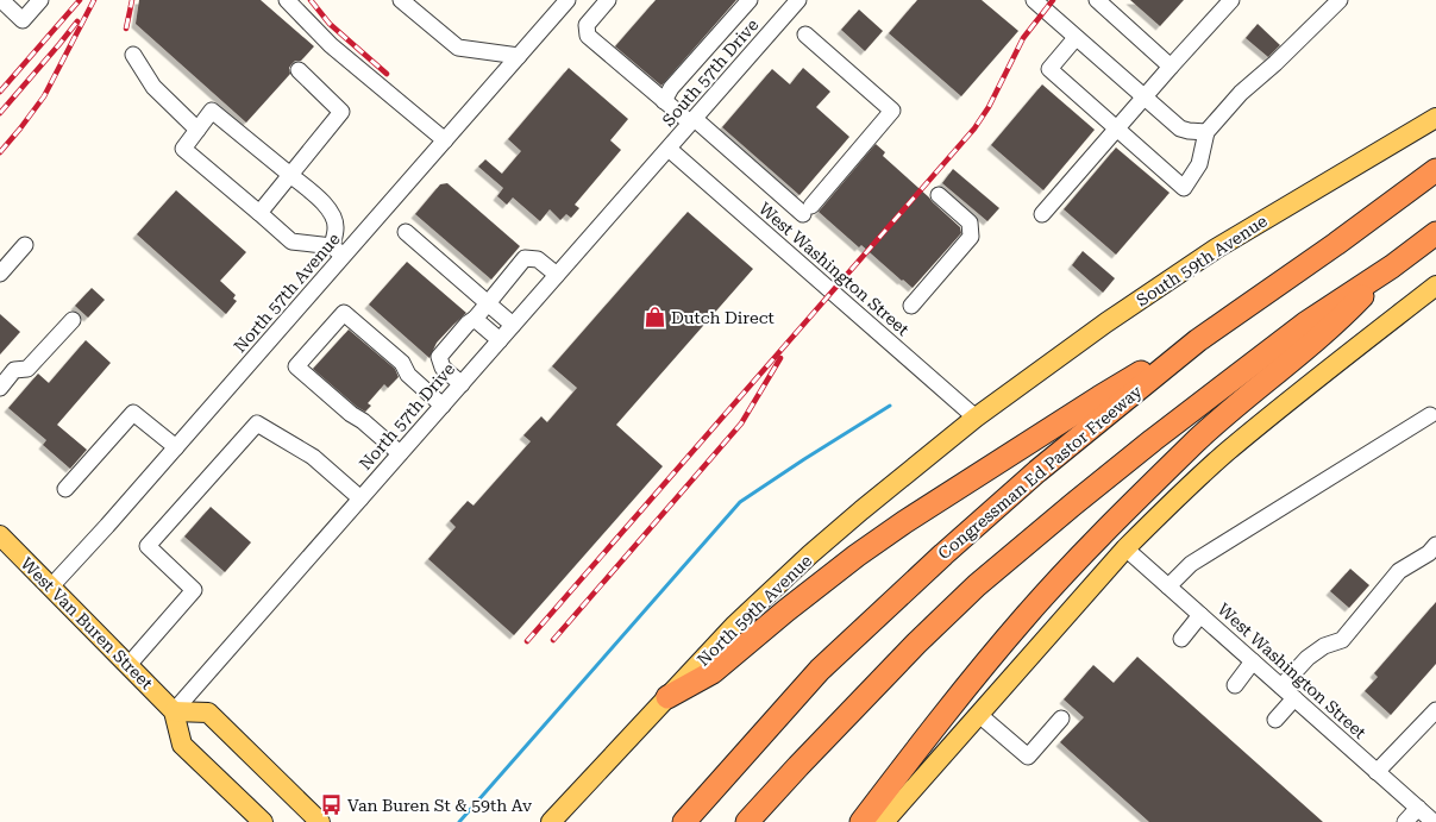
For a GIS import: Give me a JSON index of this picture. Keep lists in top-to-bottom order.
{
  "streets": {
    "highway": ["Congressman Ed Pastor Freeway"],
    "main road": ["South 59th Avenue", "North 59th Avenue", "West Van Buren Street"],
    "street": [
      "South 57th Drive",
      "West Washington Street",
      "North 57th Avenue",
      "North 57th Drive"
    ]
  },
  "crossings": [
    ["South 57th Drive", "West Washington Street"],
    ["South 57th Drive", "North 57th Drive"],
    ["South 59th Avenue", "West Washington Street"],
    ["South 59th Avenue", "North 59th Avenue"],
    ["West Washington Street", "North 57th Drive"],
    ["West Washington Street", "North 59th Avenue"],
    ["North 57th Avenue", "West Van Buren Street"],
    ["North 57th Drive", "West Van Buren Street"]
  ],
  "places": {
    "shop": ["Dutch Direct"],
    "bus stop": ["Van Buren St & 59th Av"]
  }
}
